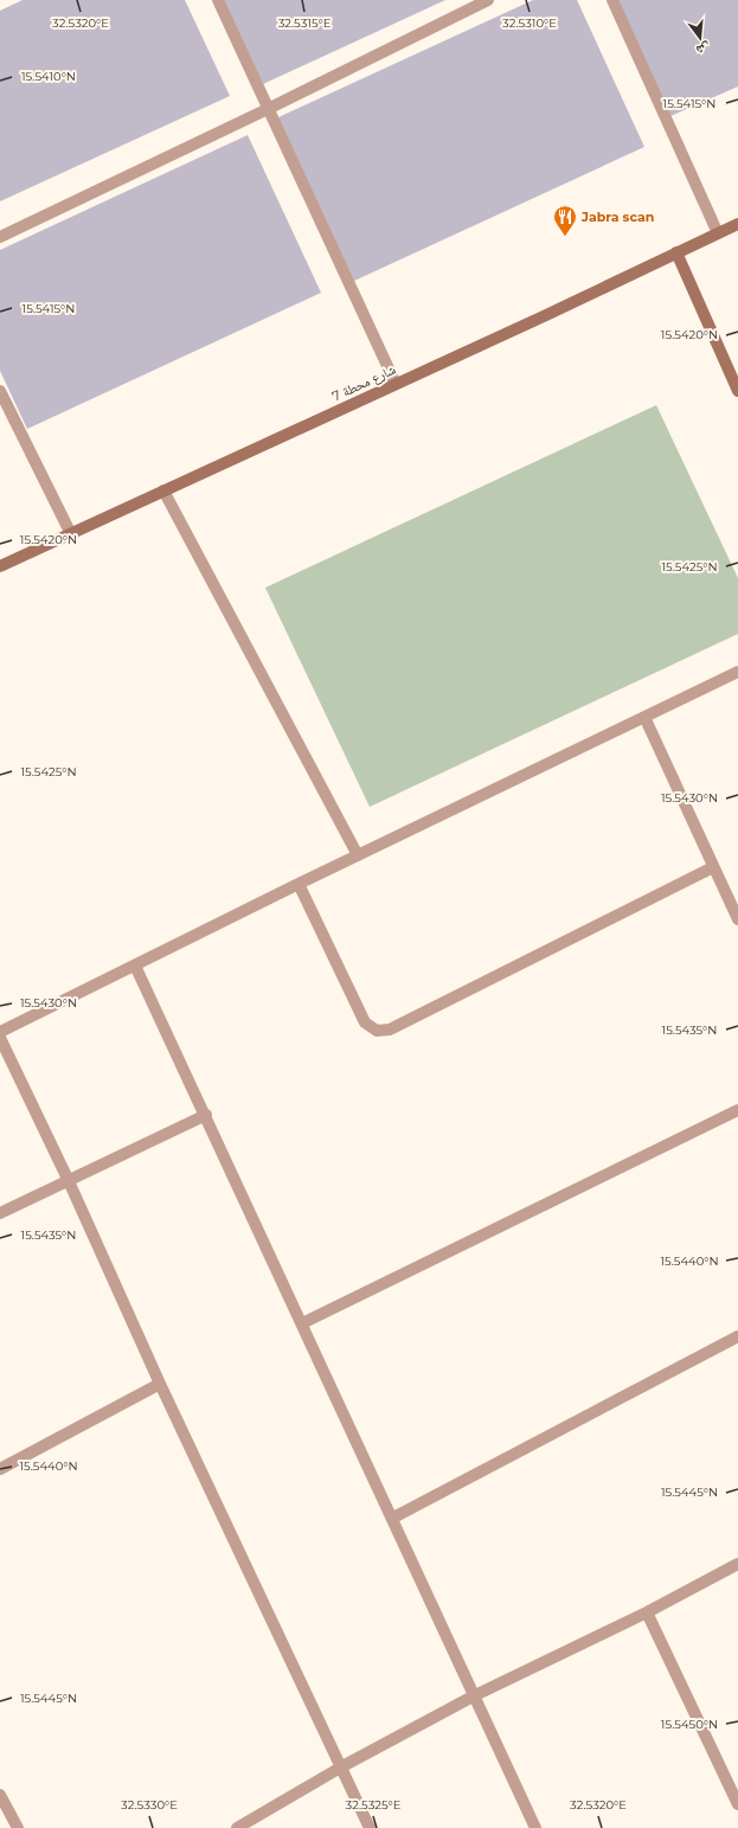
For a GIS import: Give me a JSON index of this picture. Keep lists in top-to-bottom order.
{
  "streets": {
    "street": ["شارع محطة 7"]
  },
  "places": {
    "restaurant": ["Jabra scan"]
  },
  "north": "bottom",
  "coordinates": [
    "32.5320°E",
    "32.5315°E",
    "32.5310°E",
    "15.5410°N",
    "15.5415°N",
    "15.5420°N",
    "15.5425°N",
    "15.5430°N",
    "15.5435°N",
    "15.5440°N",
    "15.5445°N",
    "15.5450°N",
    "32.5330°E",
    "32.5325°E"
  ]
}
